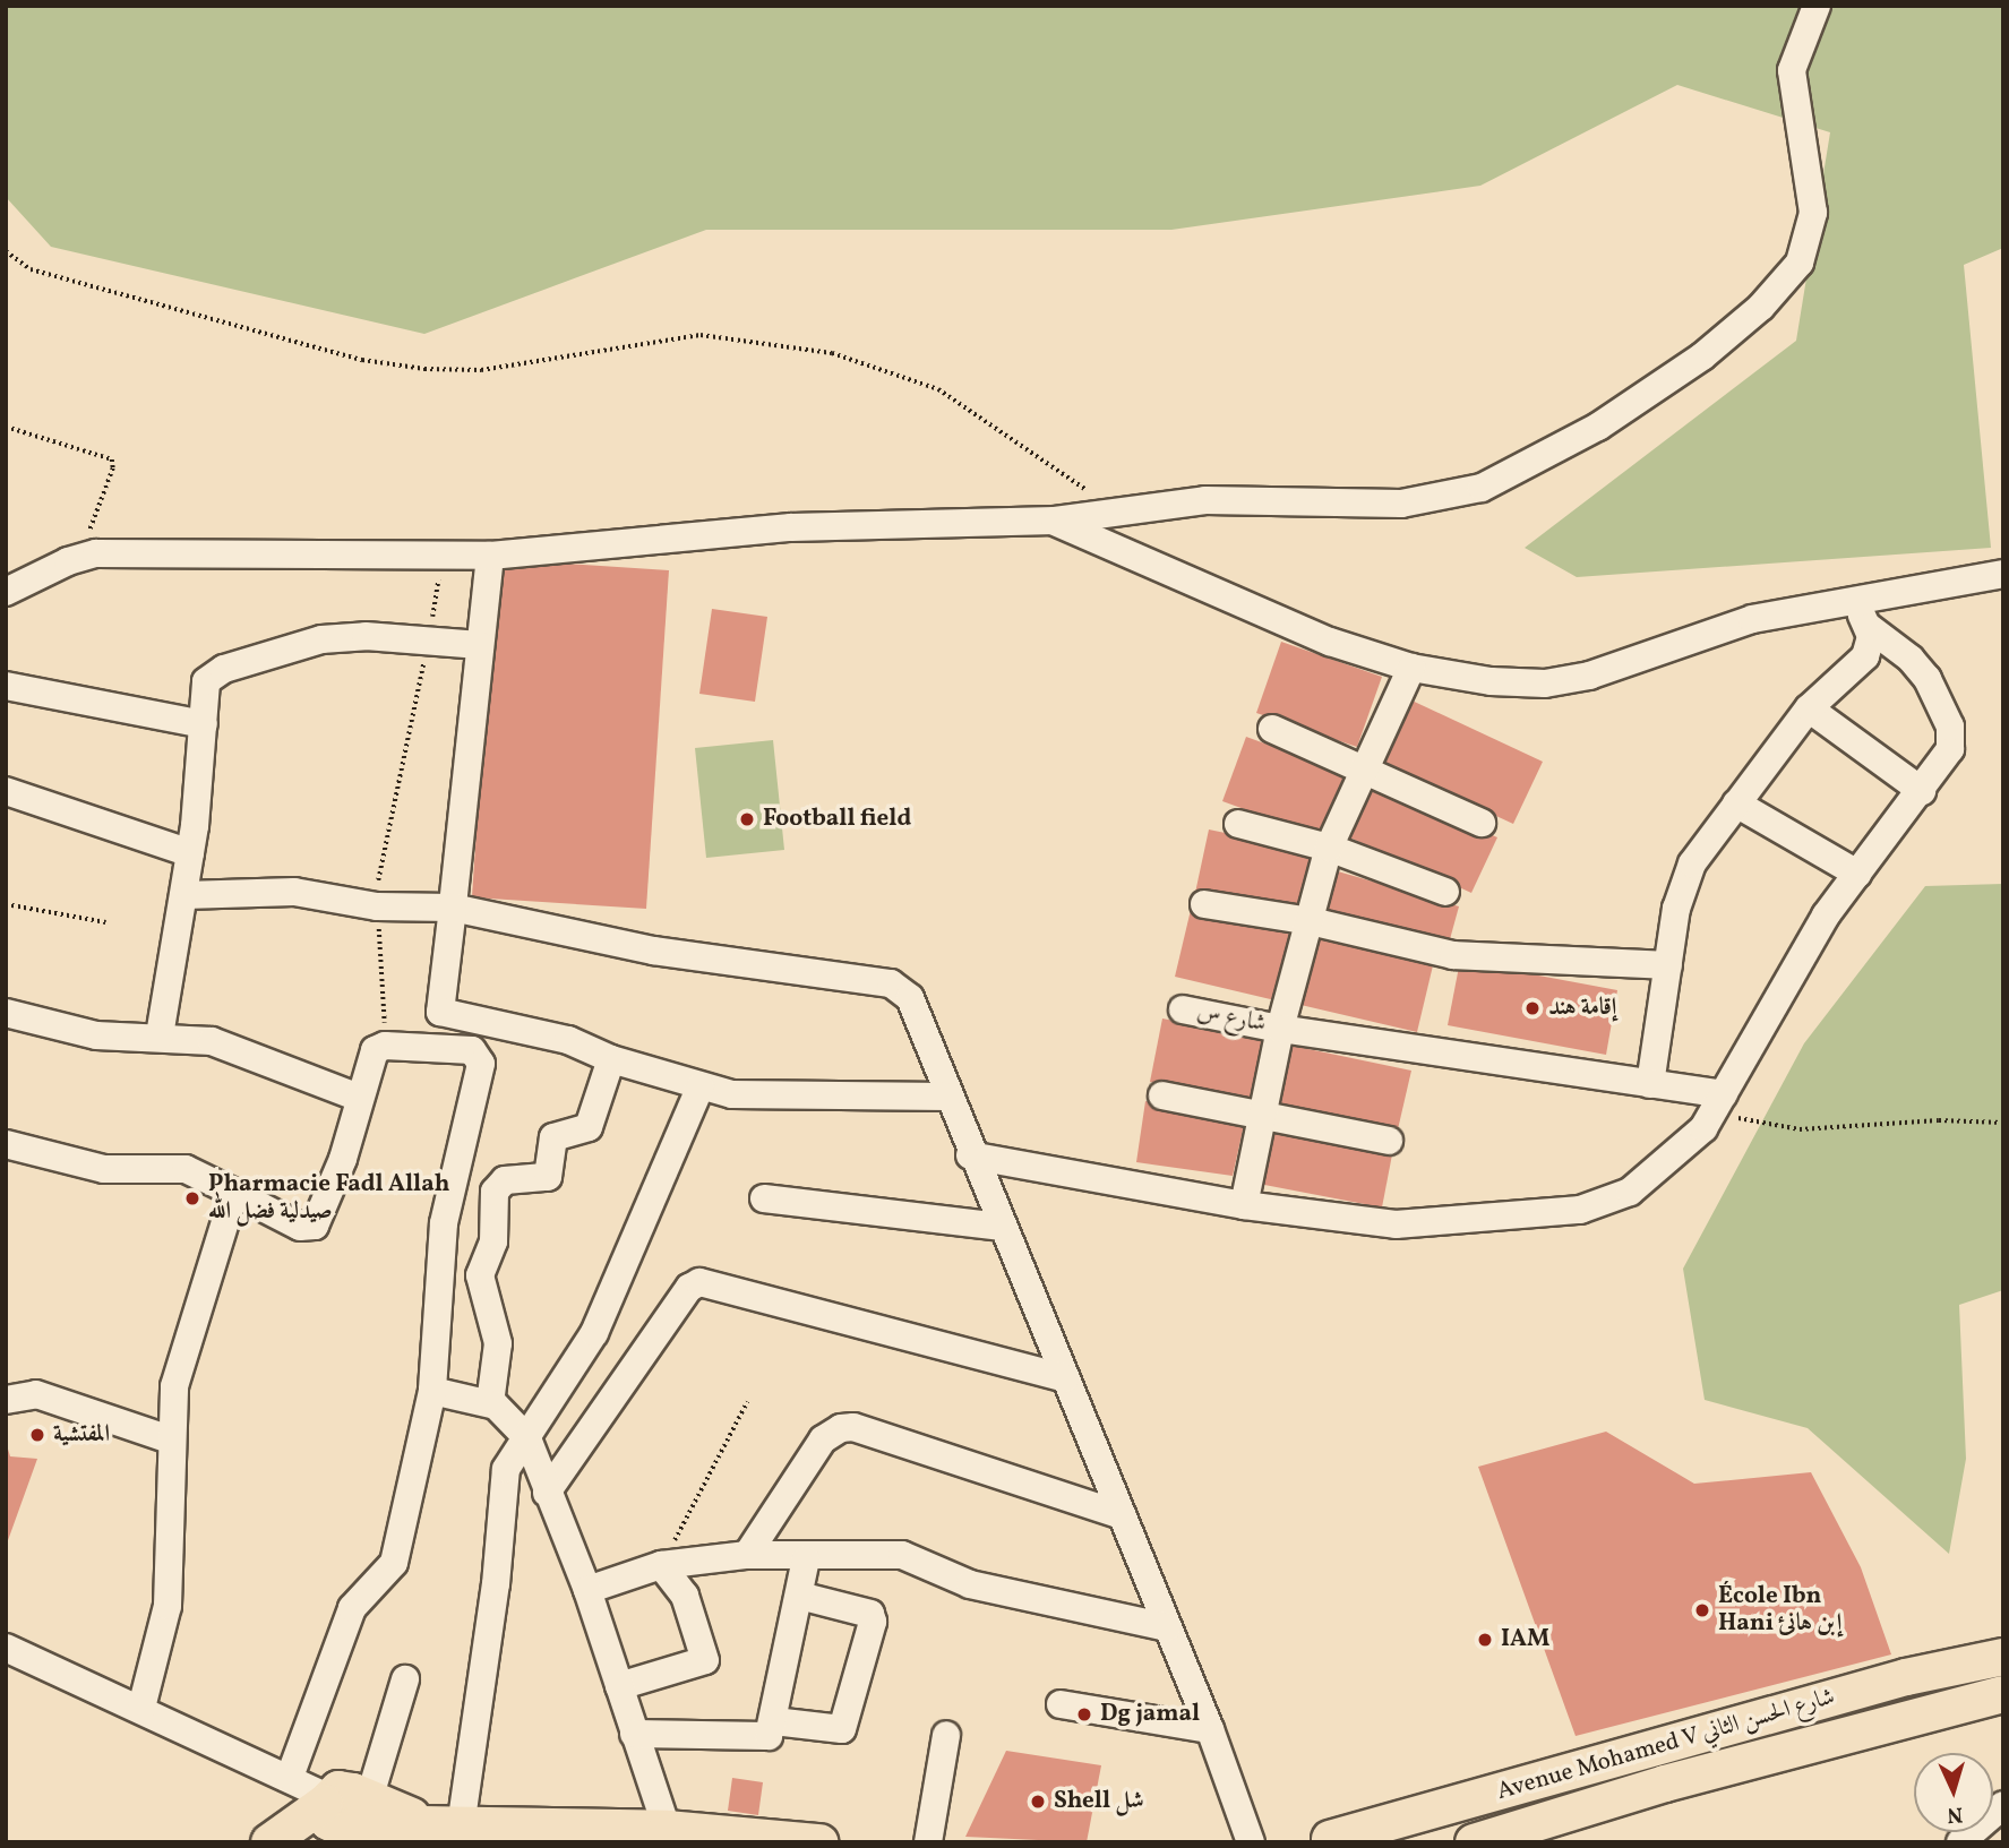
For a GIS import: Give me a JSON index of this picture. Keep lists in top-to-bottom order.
{
  "streets": {
    "main road": ["Avenue Mohamed V شارع الحسن الثاني"],
    "street": ["شارع س"]
  },
  "places": [
    "Football field",
    "إقامة هند",
    "Pharmacie Fadl Allah صيدلية فضل الله",
    "المفتشية",
    "École Ibn Hani إبن هانئ",
    "IAM",
    "Dg jamal",
    "Shell شل"
  ],
  "north": "bottom"
}
